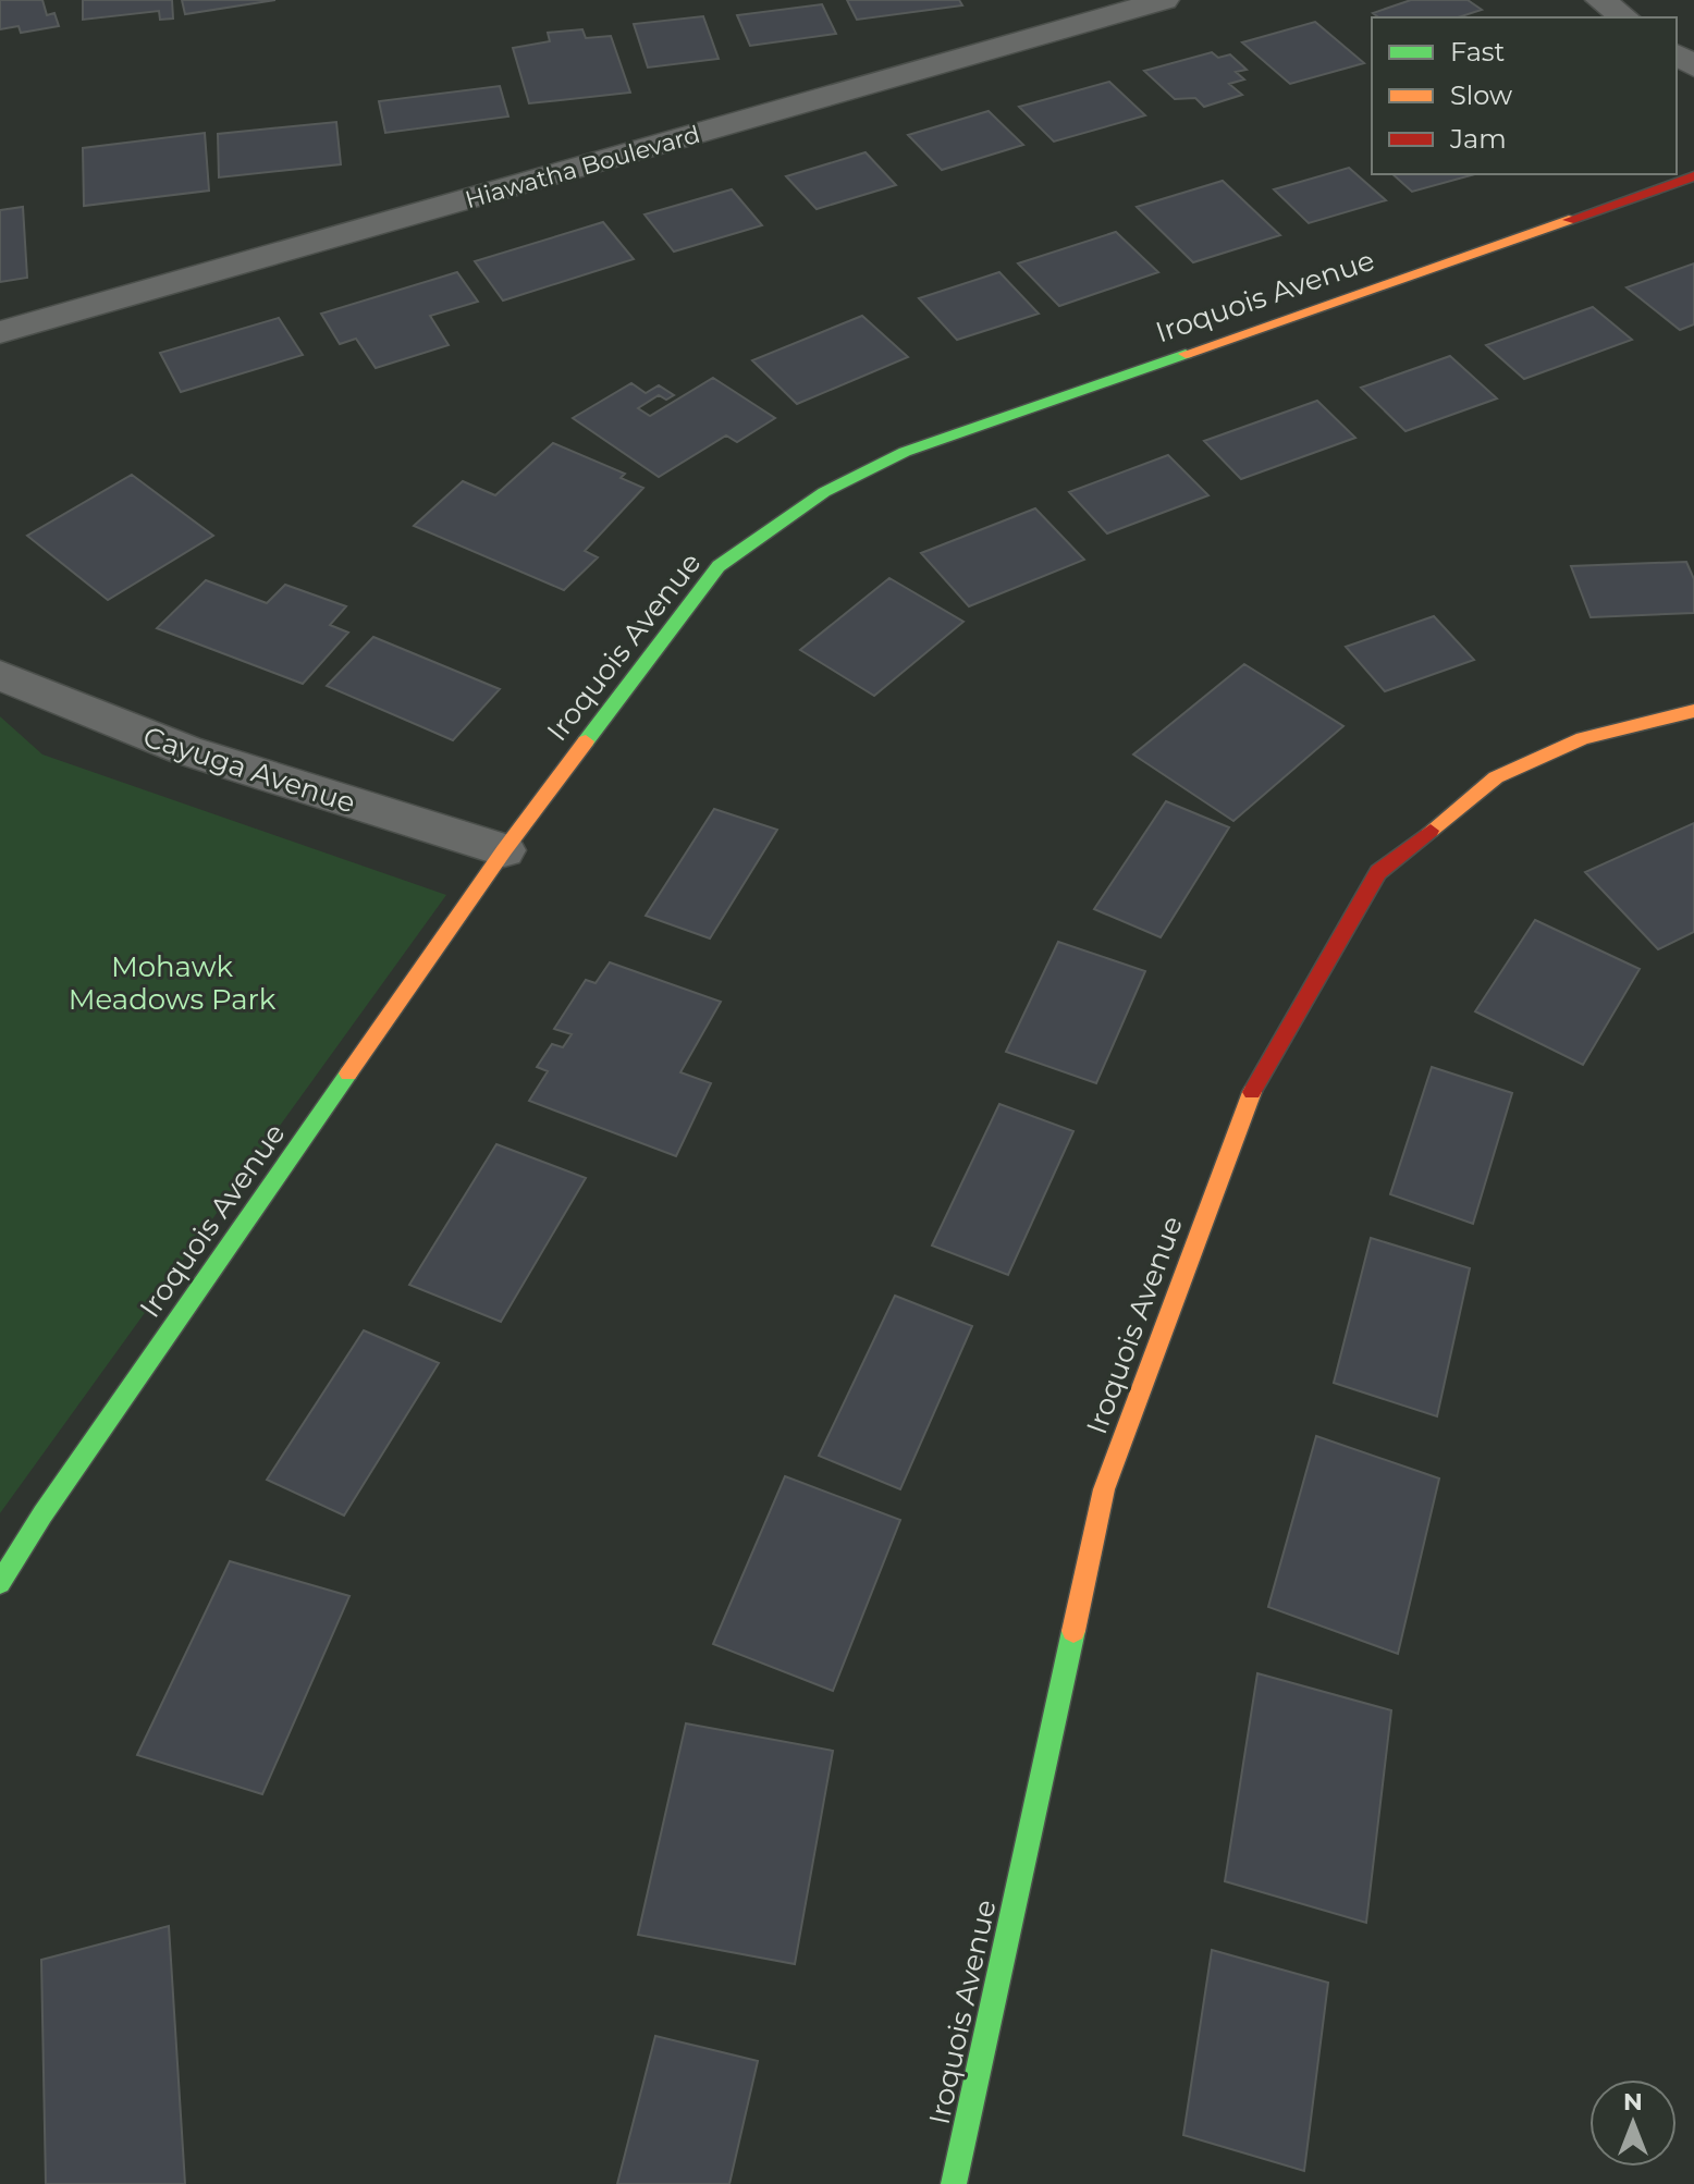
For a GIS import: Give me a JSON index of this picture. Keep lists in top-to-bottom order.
{
  "streets": {
    "street": ["Hiawatha Boulevard", "Iroquois Avenue", "Cayuga Avenue"]
  },
  "crossings": [
    ["Iroquois Avenue", "Cayuga Avenue"]
  ],
  "parks": ["Mohawk Meadows Park"],
  "legend": ["Fast", "Slow", "Jam"],
  "north": "top"
}
